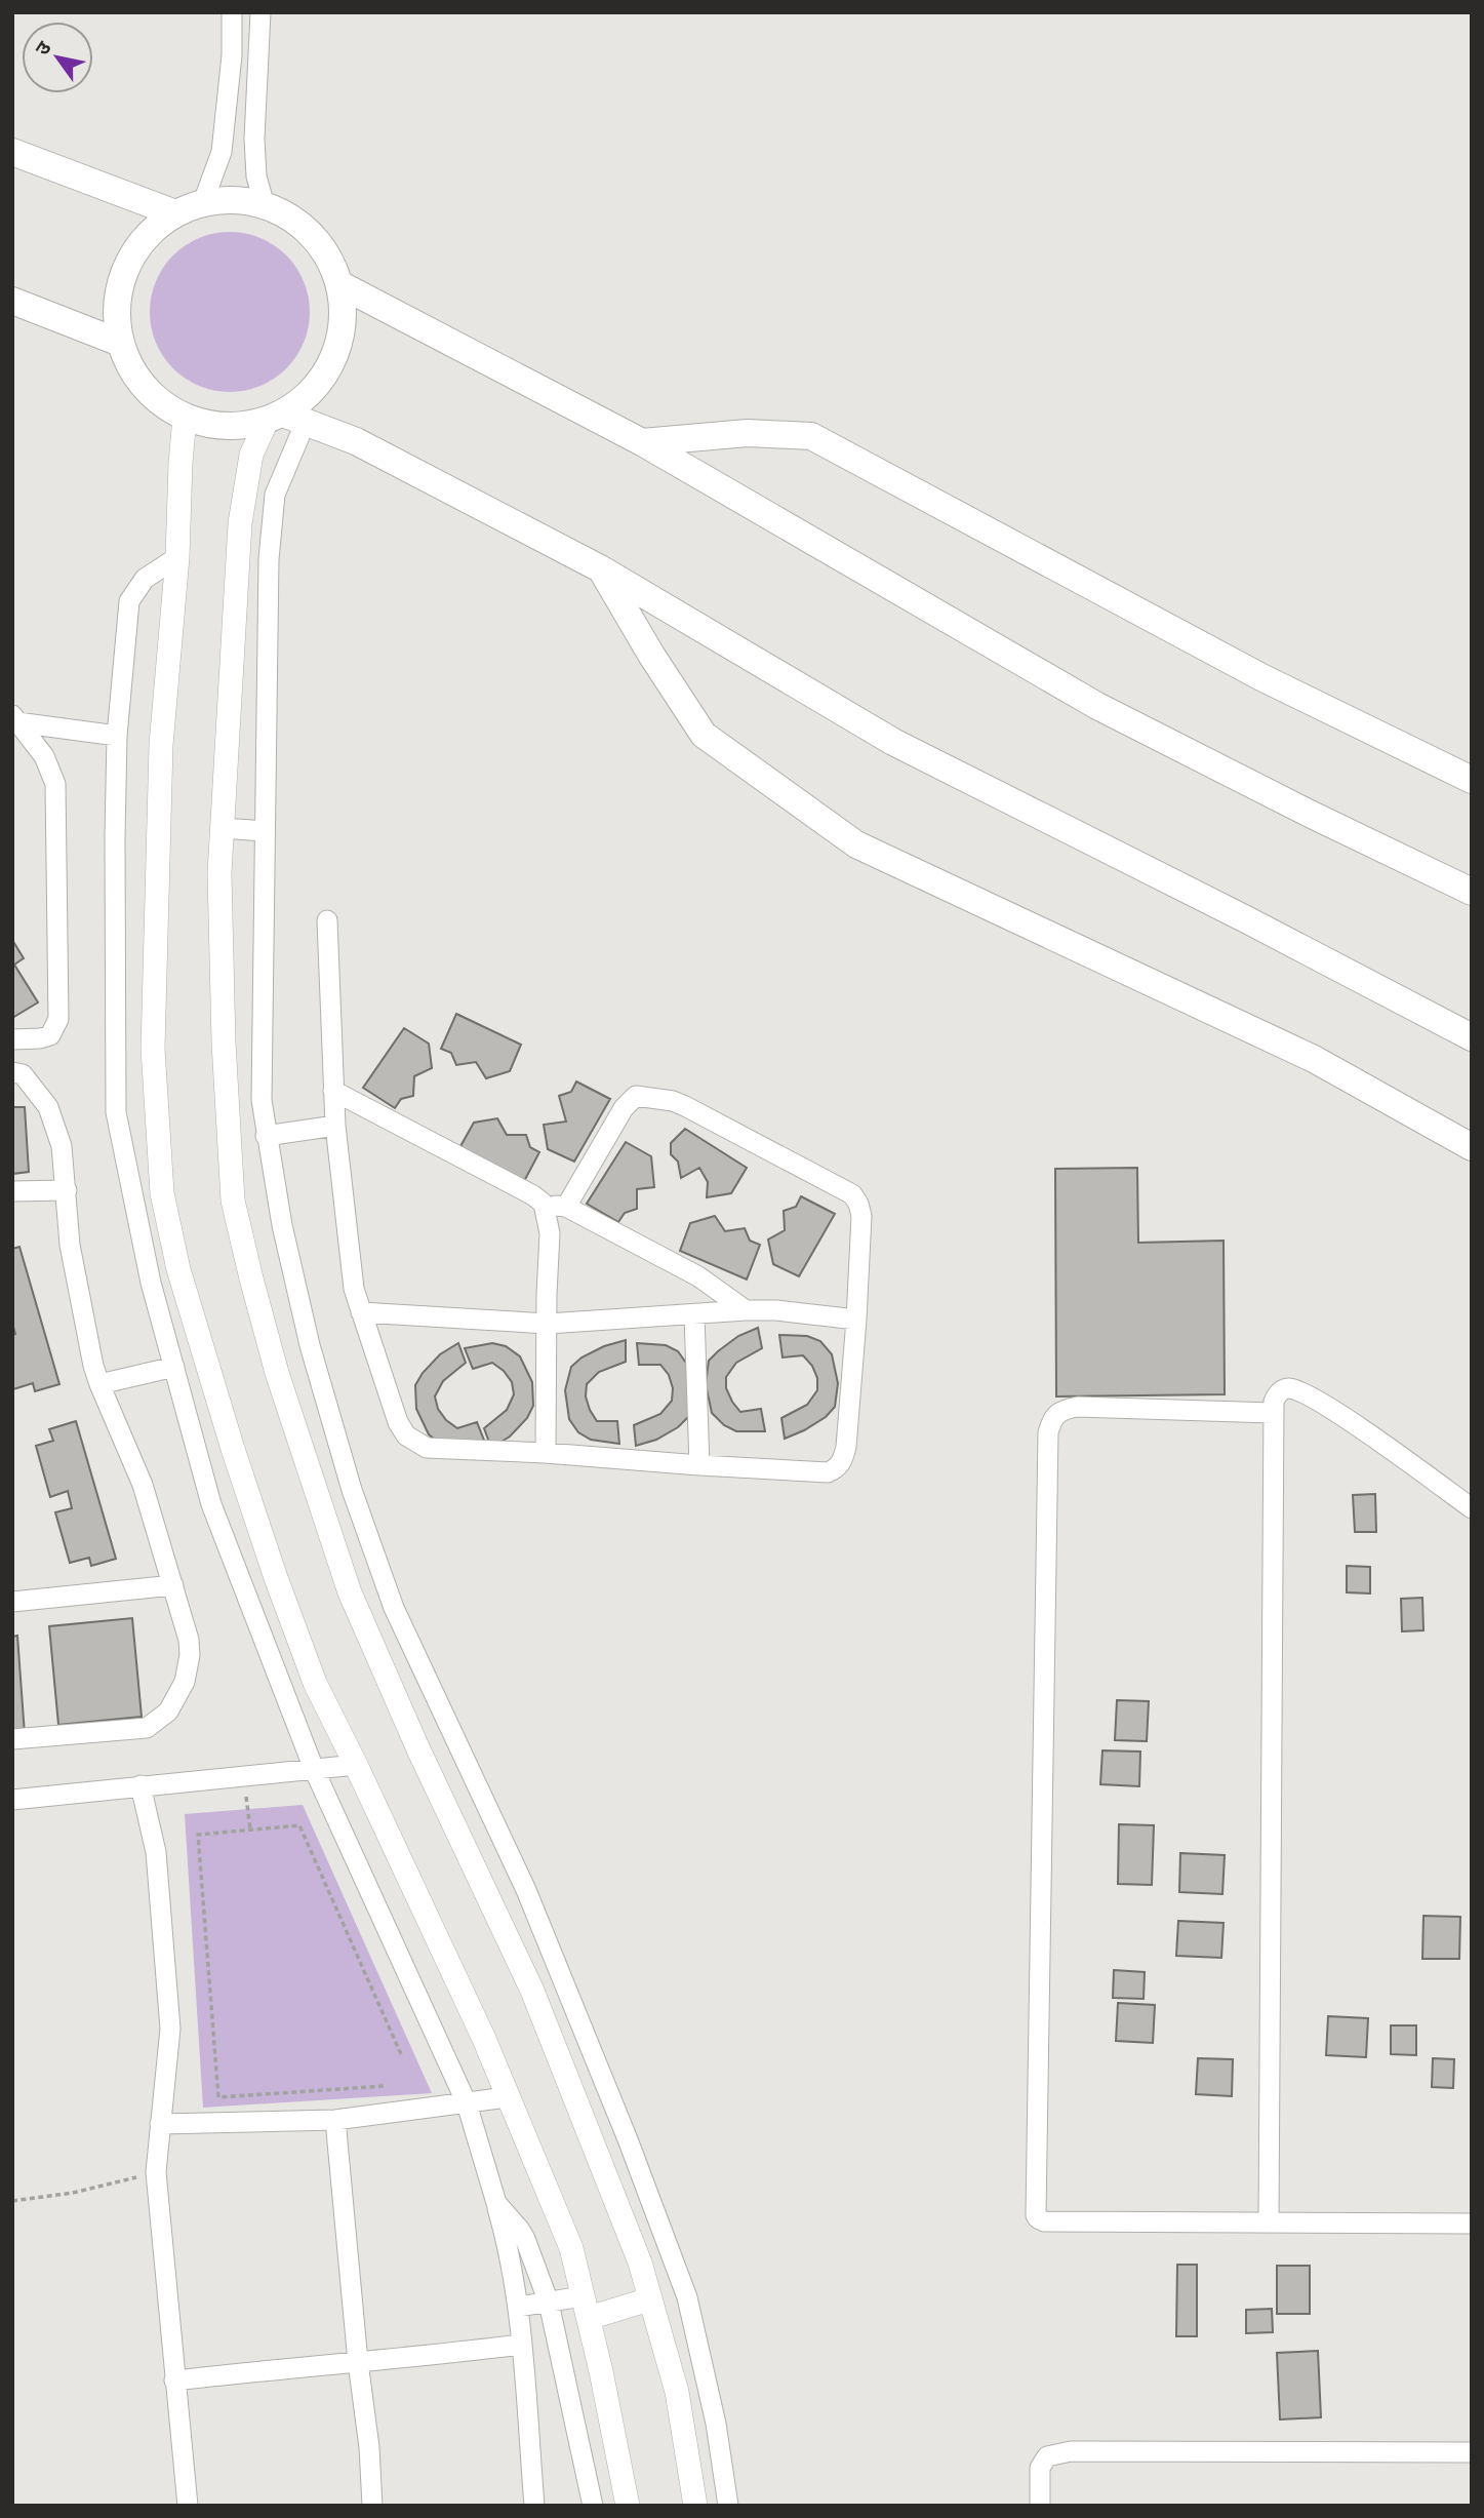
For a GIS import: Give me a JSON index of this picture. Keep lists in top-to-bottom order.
{
  "north": "top left"
}
